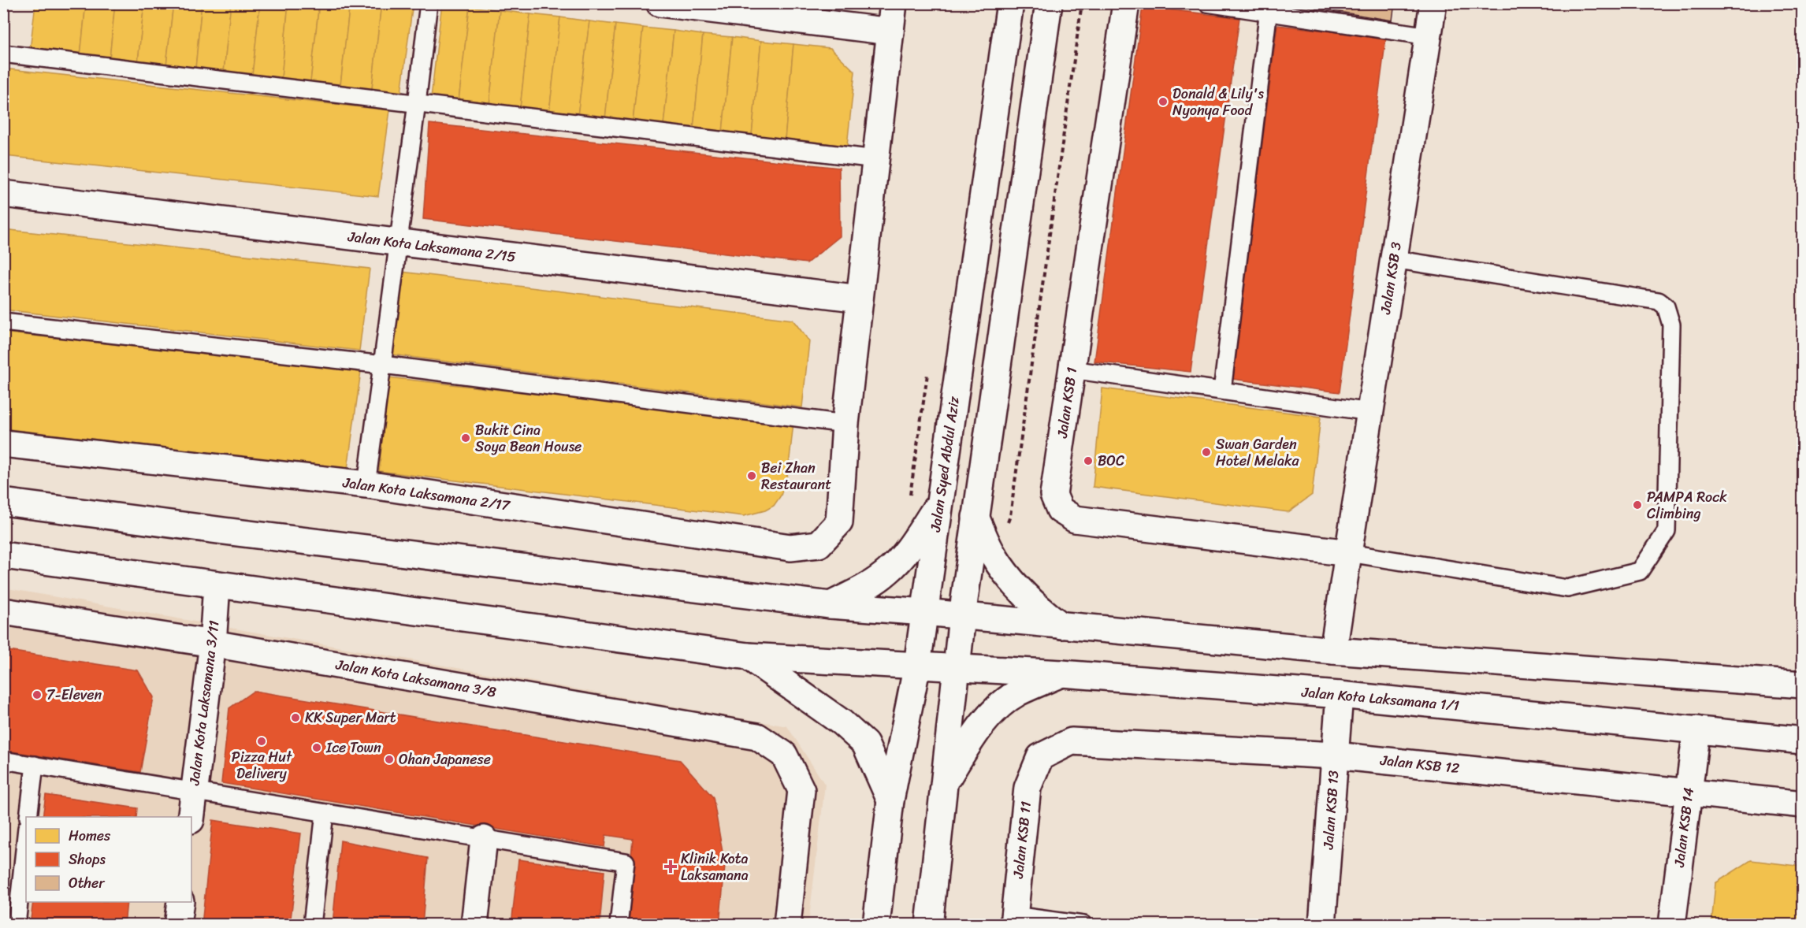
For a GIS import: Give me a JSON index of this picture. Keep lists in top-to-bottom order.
{
  "streets": {
    "street": [
      "Jalan Kota Laksamana 2/15",
      "Jalan KSB 3",
      "Jalan KSB 1",
      "Jalan Syed Abdul Aziz",
      "Jalan Kota Laksamana 2/17",
      "Jalan Kota Laksamana 3/8",
      "Jalan Kota Laksamana 1/1",
      "Jalan Kota Laksamana 3/11",
      "Jalan KSB 12",
      "Jalan KSB 13",
      "Jalan KSB 14",
      "Jalan KSB 11"
    ]
  },
  "crossings": [
    ["Jalan KSB 3", "Jalan KSB 1"],
    ["Jalan Syed Abdul Aziz", "Jalan Kota Laksamana 1/1"],
    ["Jalan Kota Laksamana 3/8", "Jalan Kota Laksamana 3/11"],
    ["Jalan Kota Laksamana 1/1", "Jalan Kota Laksamana 3/11"],
    ["Jalan Kota Laksamana 1/1", "Jalan KSB 13"],
    ["Jalan Kota Laksamana 1/1", "Jalan KSB 14"],
    ["Jalan KSB 12", "Jalan KSB 13"],
    ["Jalan KSB 12", "Jalan KSB 14"],
    ["Jalan KSB 12", "Jalan KSB 11"]
  ],
  "places": {
    "other": [
      "Donald & Lily's Nyonya Food",
      "Bukit Cina Soya Bean House",
      "Swan Garden Hotel Melaka",
      "BOC",
      "Bei Zhan Restaurant",
      "PAMPA Rock Climbing",
      "7-Eleven",
      "KK Super Mart",
      "Pizza Hut Delivery",
      "Ice Town",
      "Ohan Japanese"
    ],
    "health": ["Klinik Kota Laksamana"]
  },
  "legend": ["Homes", "Shops", "Other"]
}
